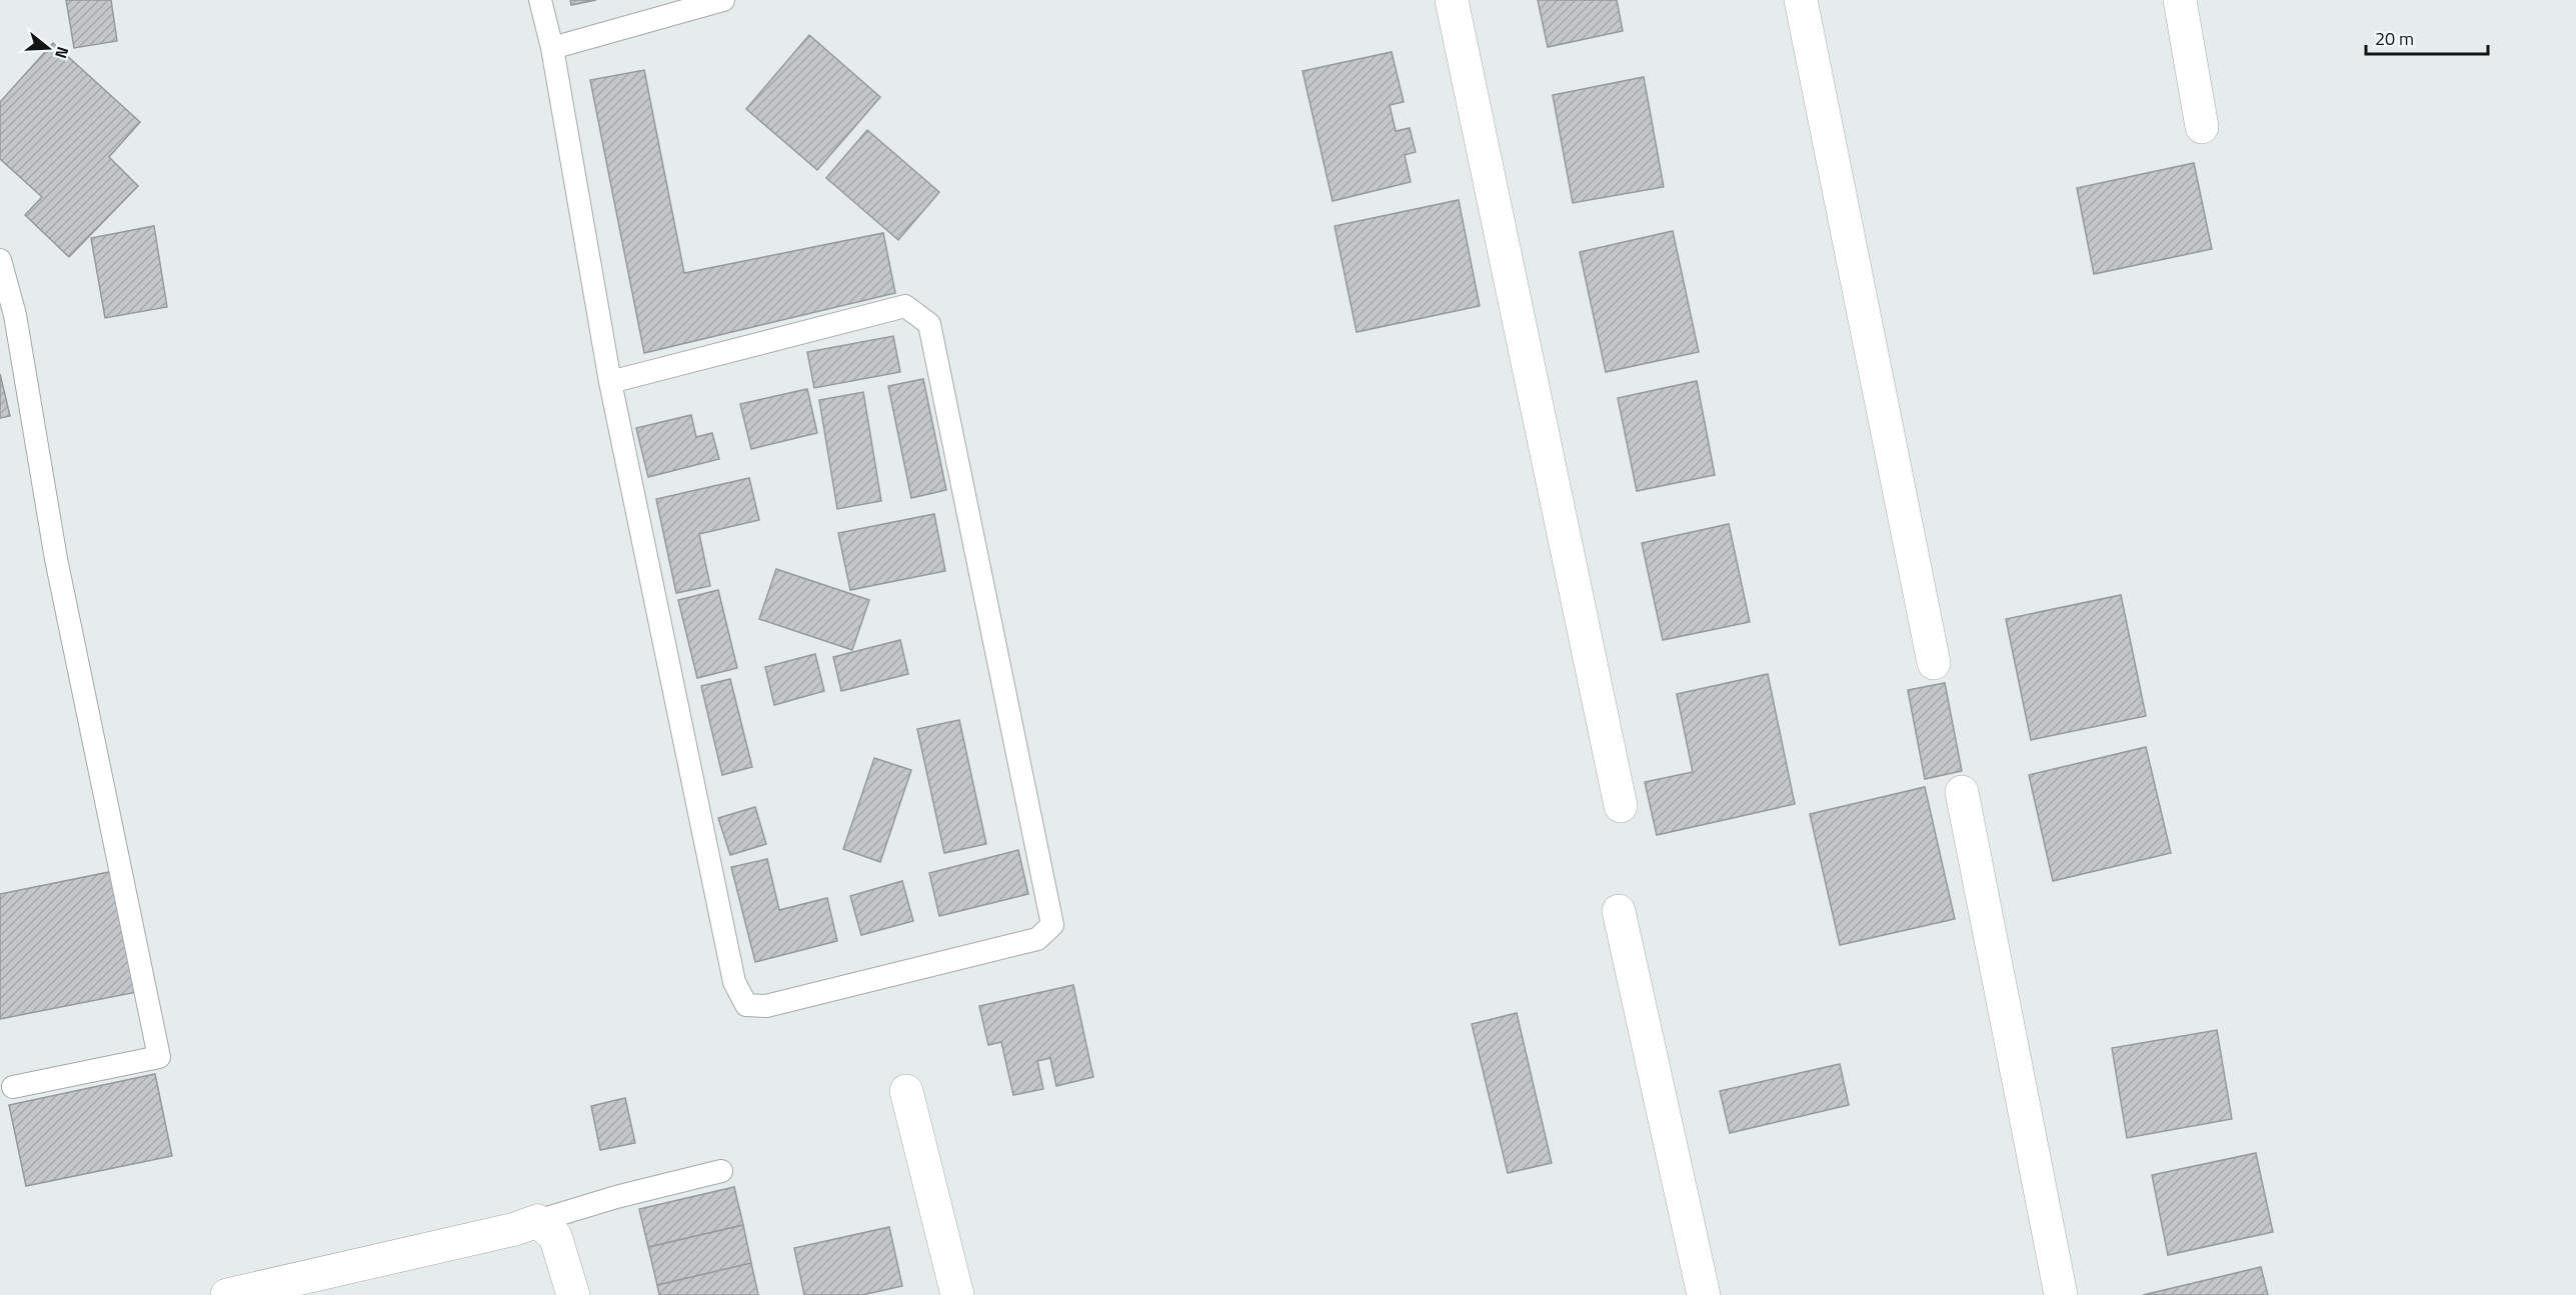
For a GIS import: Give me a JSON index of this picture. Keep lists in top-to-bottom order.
{
  "scale_bar": "20 m",
  "north": "right"
}
